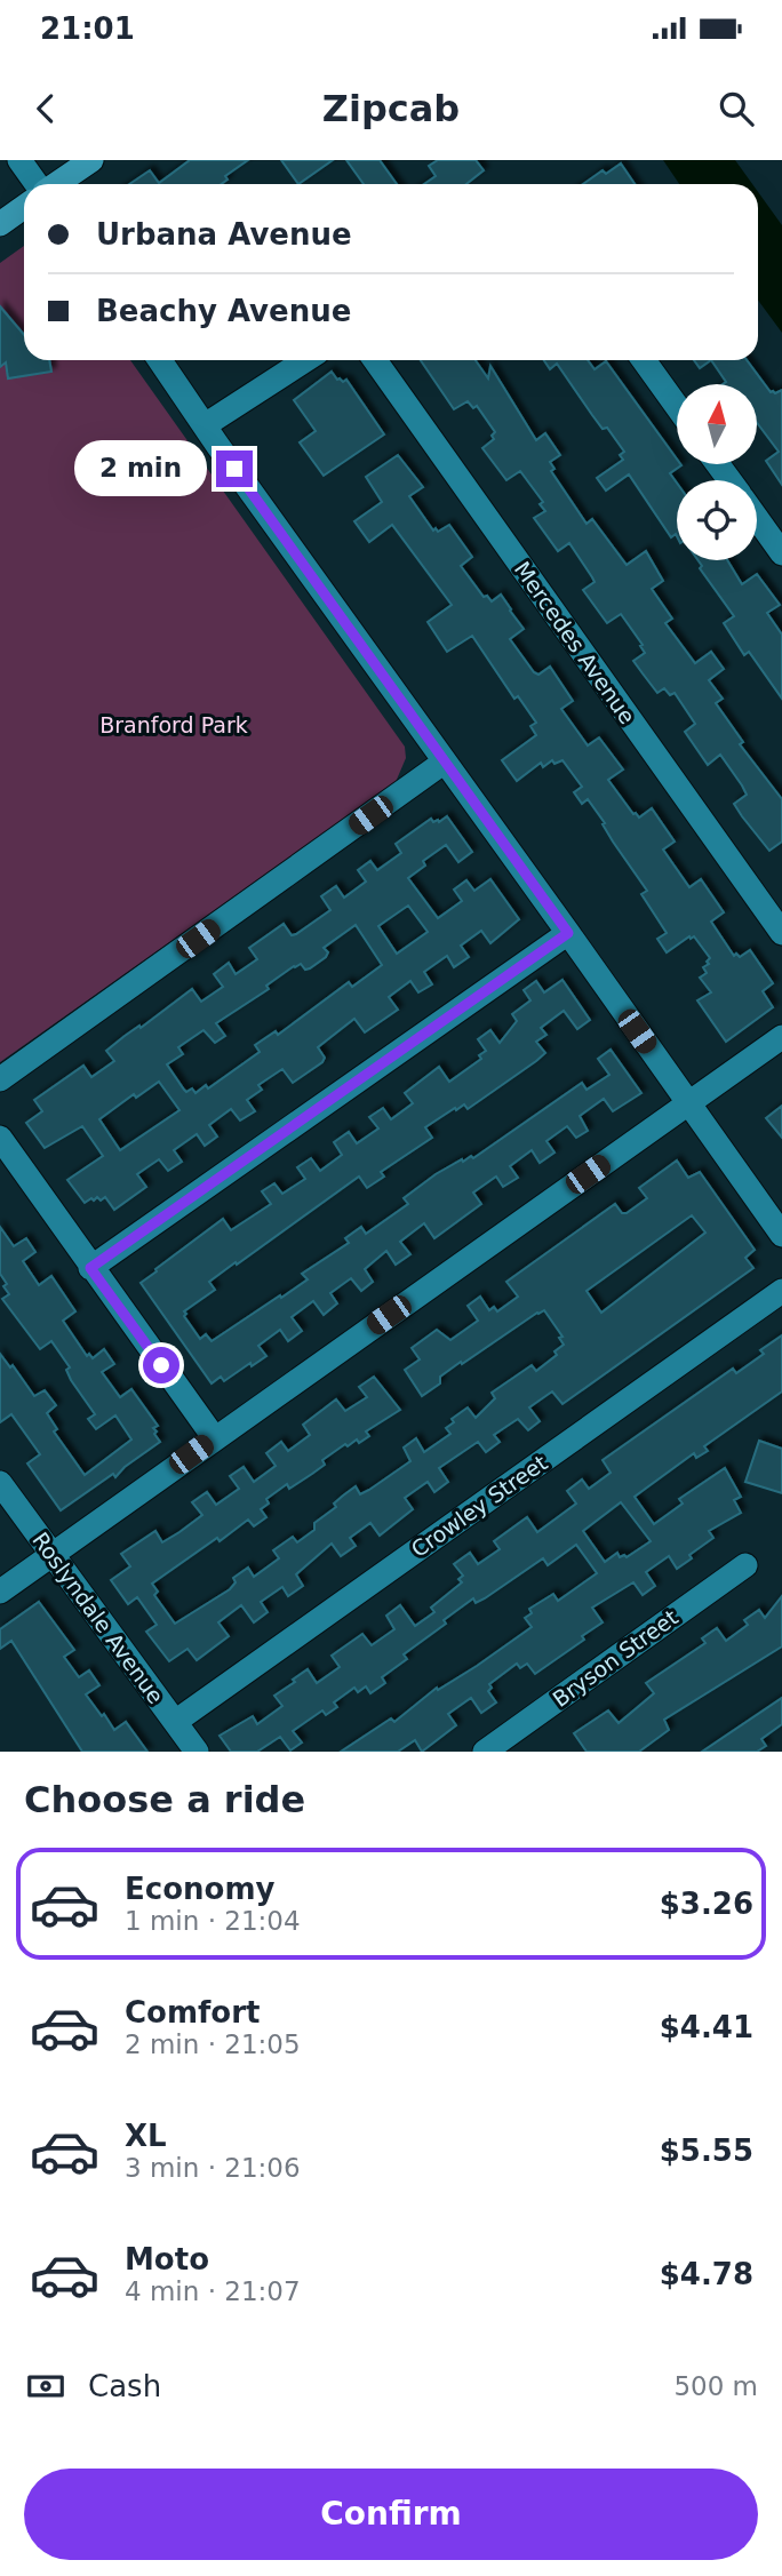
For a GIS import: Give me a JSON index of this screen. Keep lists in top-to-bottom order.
{
  "streets": {
    "street": [
      "Mercedes Avenue",
      "Crowley Street",
      "Roslyndale Avenue",
      "Bryson Street"
    ]
  },
  "crossings": [
    ["Crowley Street", "Roslyndale Avenue"]
  ],
  "parks": ["Branford Park"],
  "north": "top",
  "page": {
    "status": "21:01",
    "header": "Zipcab",
    "banner": ["Urbana Avenue", "Beachy Avenue"],
    "bubble": "2 min",
    "heading": "Choose a ride",
    "list": [
      {
        "name": "Economy",
        "note": "1 min · 21:04",
        "value": "$3.26"
      },
      {
        "name": "Comfort",
        "note": "2 min · 21:05",
        "value": "$4.41"
      },
      {
        "name": "XL",
        "note": "3 min · 21:06",
        "value": "$5.55"
      },
      {
        "name": "Moto",
        "note": "4 min · 21:07",
        "value": "$4.78"
      }
    ],
    "pay": ["Cash", "500 m"],
    "buttons": "Confirm"
  }
}
